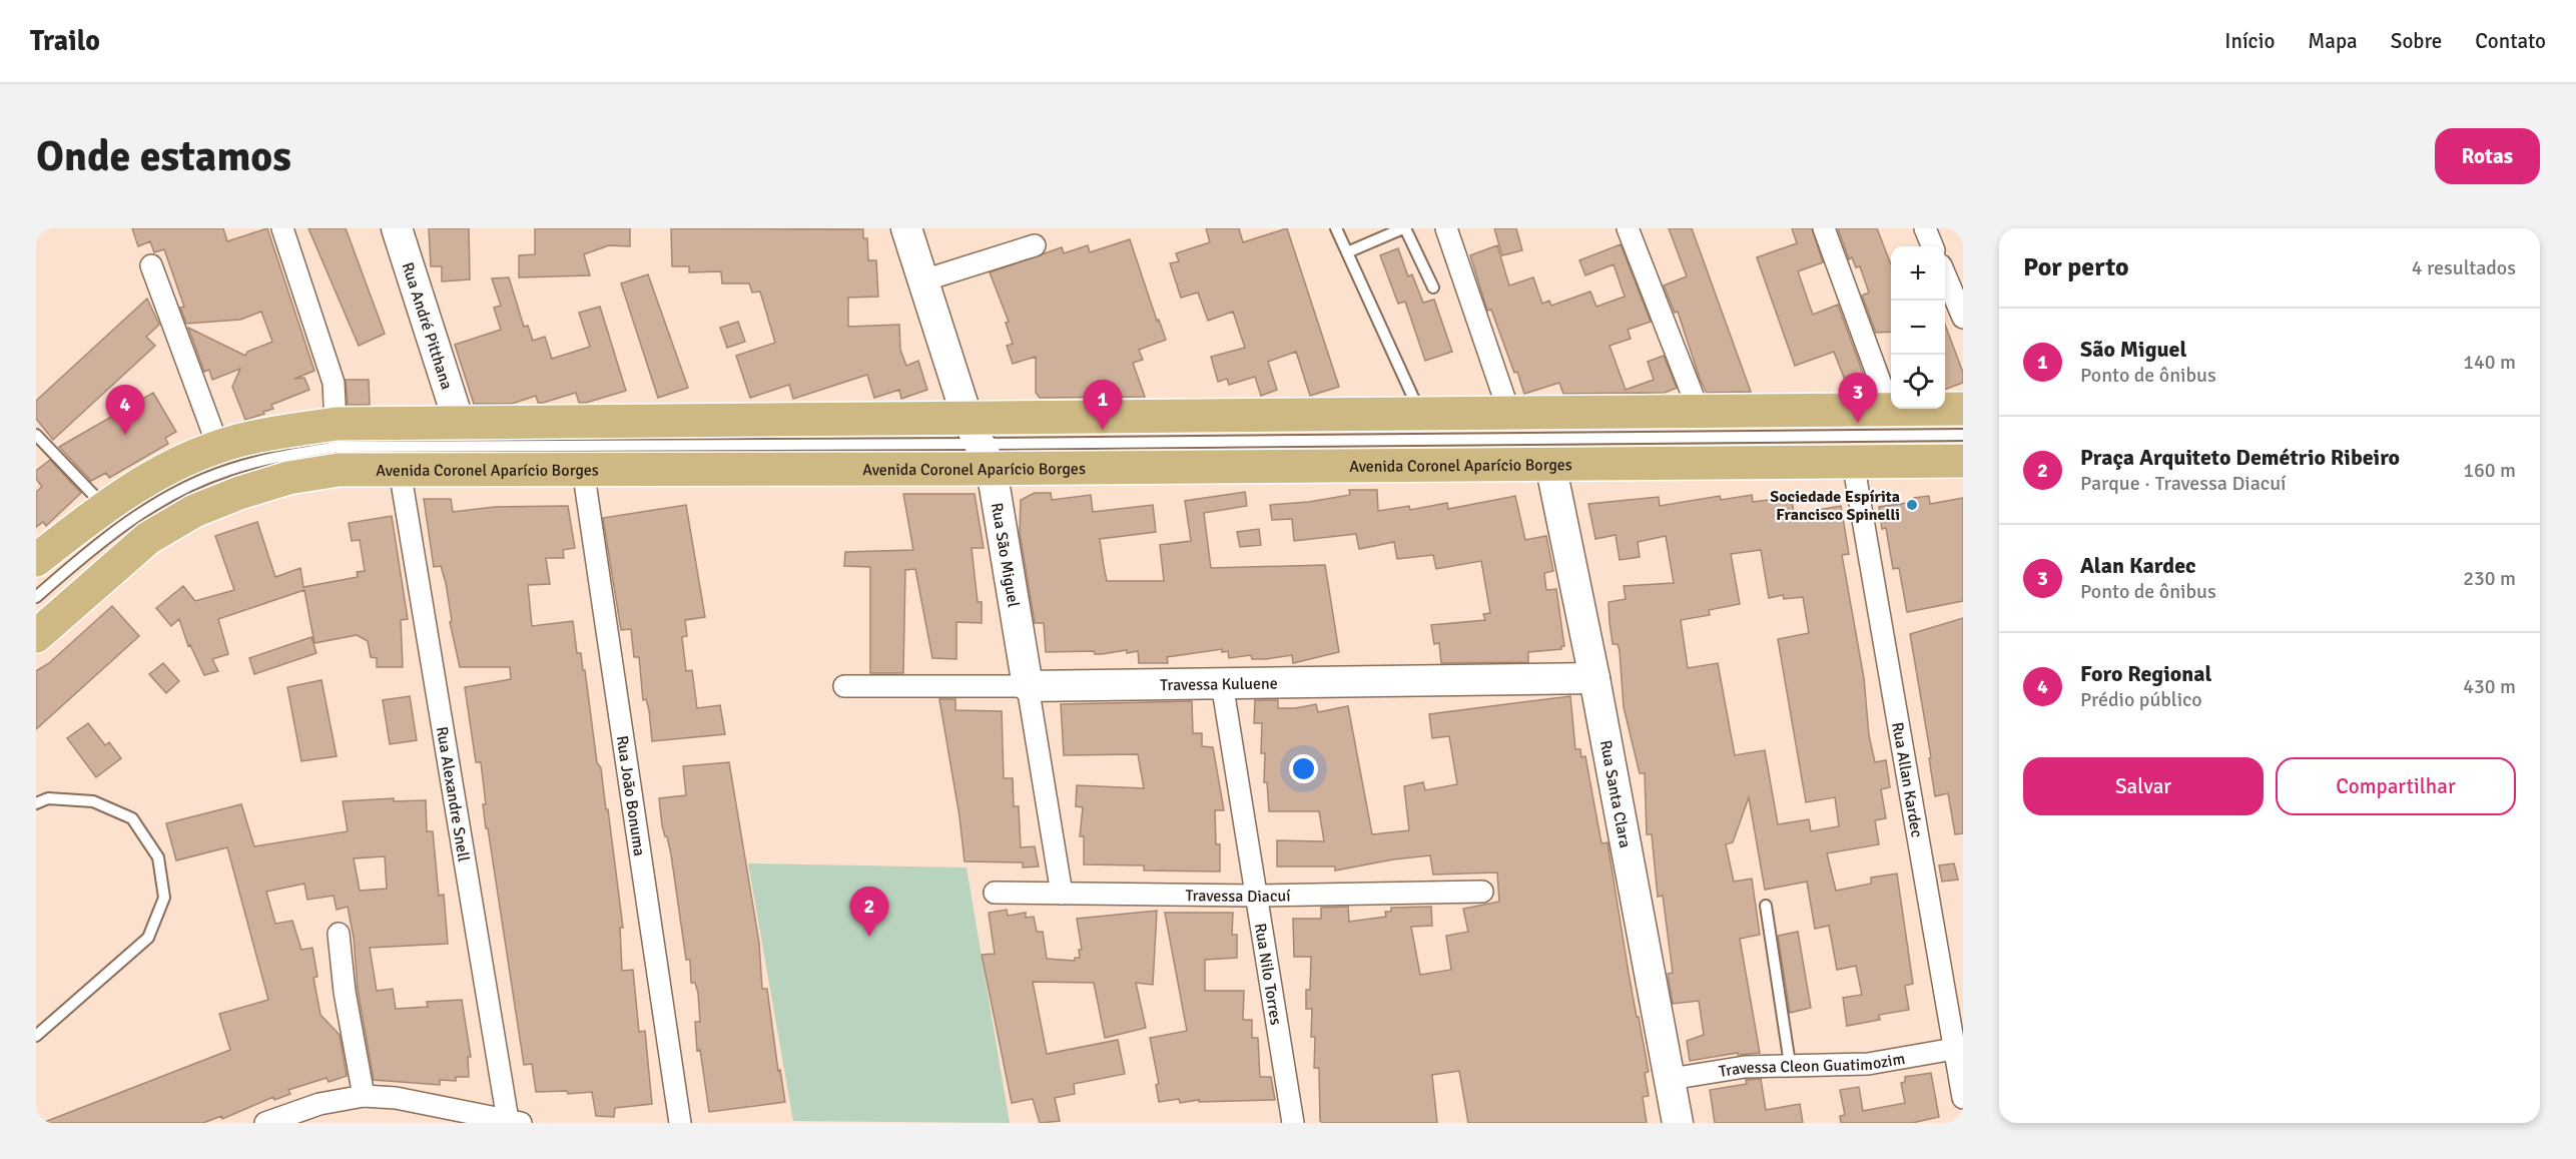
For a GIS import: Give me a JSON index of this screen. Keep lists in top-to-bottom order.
{
  "streets": {
    "main road": ["Avenida Coronel Aparício Borges"],
    "street": [
      "Rua André Pitthana",
      "Rua São Miguel",
      "Travessa Kuluene",
      "Rua Allan Kardec",
      "Rua Santa Clara",
      "Rua Alexandre Snell",
      "Rua João Bonuma",
      "Travessa Diacuí",
      "Rua Nilo Torres",
      "Travessa Cleon Guatimozim"
    ]
  },
  "crossings": [
    ["Rua André Pitthana", "Avenida Coronel Aparício Borges"],
    ["Avenida Coronel Aparício Borges", "Rua São Miguel"],
    ["Avenida Coronel Aparício Borges", "Rua Allan Kardec"],
    ["Avenida Coronel Aparício Borges", "Rua Santa Clara"],
    ["Avenida Coronel Aparício Borges", "Rua Alexandre Snell"],
    ["Avenida Coronel Aparício Borges", "Rua João Bonuma"],
    ["Rua São Miguel", "Travessa Kuluene"],
    ["Rua São Miguel", "Travessa Diacuí"],
    ["Travessa Kuluene", "Rua Santa Clara"],
    ["Travessa Kuluene", "Rua Nilo Torres"],
    ["Rua Allan Kardec", "Travessa Cleon Guatimozim"],
    ["Rua Santa Clara", "Travessa Cleon Guatimozim"],
    ["Travessa Diacuí", "Rua Nilo Torres"]
  ],
  "places": ["Sociedade Espírita Francisco Spinelli"],
  "page": {
    "header": "Trailo",
    "nav": [
      "Início",
      "Mapa",
      "Sobre",
      "Contato"
    ],
    "buttons": [
      "Rotas",
      ["Salvar", "Compartilhar"]
    ],
    "title": "Onde estamos",
    "heading": ["Por perto", "4 resultados"],
    "map_buttons": ["+", "−"],
    "list": [
      {
        "mark": "1",
        "name": "São Miguel",
        "note": "Ponto de ônibus",
        "value": "140 m"
      },
      {
        "mark": "2",
        "name": "Praça Arquiteto Demétrio Ribeiro",
        "note": "Parque · Travessa Diacuí",
        "value": "160 m"
      },
      {
        "mark": "3",
        "name": "Alan Kardec",
        "note": "Ponto de ônibus",
        "value": "230 m"
      },
      {
        "mark": "4",
        "name": "Foro Regional",
        "note": "Prédio público",
        "value": "430 m"
      }
    ],
    "pins": [
      "3",
      "1",
      "4",
      "2"
    ]
  }
}
